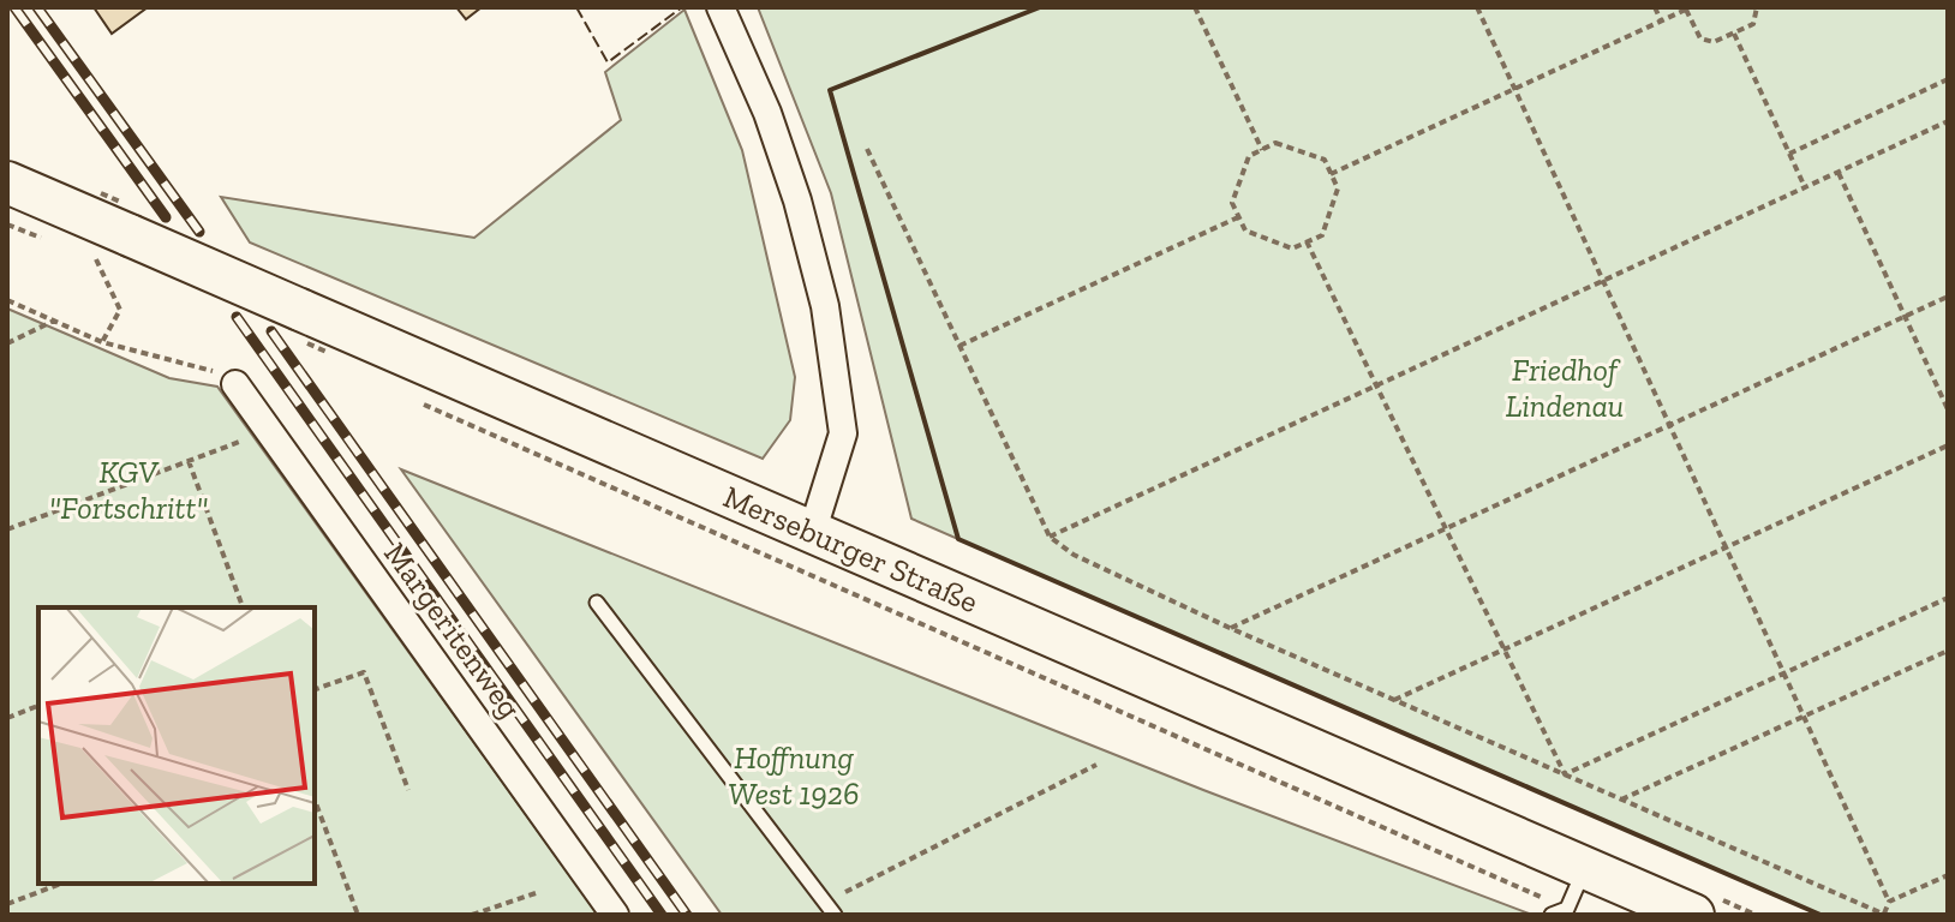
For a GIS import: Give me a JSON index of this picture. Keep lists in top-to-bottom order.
{
  "streets": {
    "main road": ["Merseburger Straße"],
    "street": ["Margeritenweg"]
  },
  "parks": ["Friedhof Lindenau", "KGV \"Fortschritt\"", "Hoffnung West 1926"]
}
